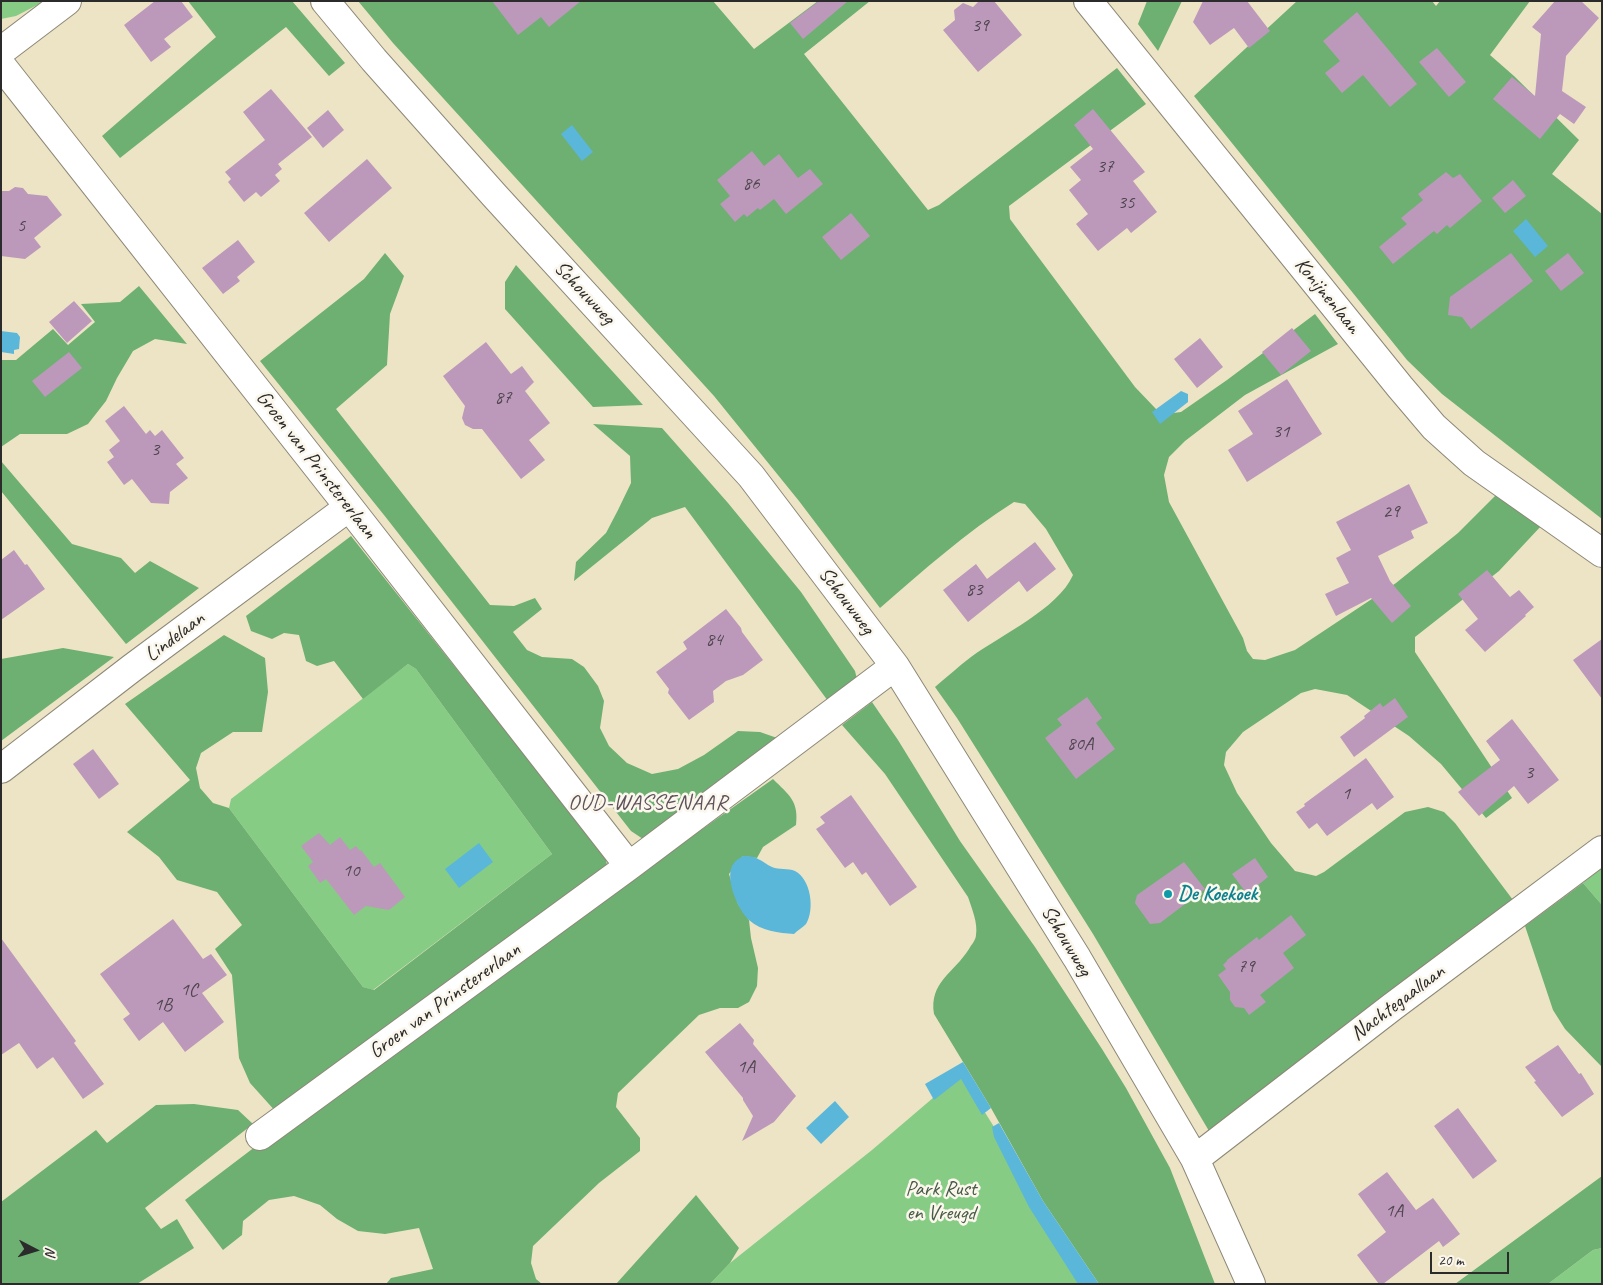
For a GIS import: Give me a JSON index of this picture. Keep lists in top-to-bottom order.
{
  "streets": {
    "street": [
      "Schouwweg",
      "Konijnenlaan",
      "Groen van Prinstererlaan",
      "Lindelaan",
      "Nachtegaallaan"
    ]
  },
  "crossings": [
    ["Schouwweg", "Groen van Prinstererlaan"],
    ["Schouwweg", "Nachtegaallaan"],
    ["Groen van Prinstererlaan", "Lindelaan"]
  ],
  "districts": ["OUD-WASSENAAR"],
  "parks": ["Park Rust en Vreugd"],
  "places": ["De Koekoek"],
  "house_numbers": [
    "39",
    "37",
    "86",
    "35",
    "5",
    "87",
    "31",
    "3",
    "29",
    "83",
    "84",
    "80A",
    "3",
    "1",
    "10",
    "79",
    "1C",
    "1B",
    "1A",
    "1A"
  ],
  "scale_bar": "20 m",
  "north": "right"
}
